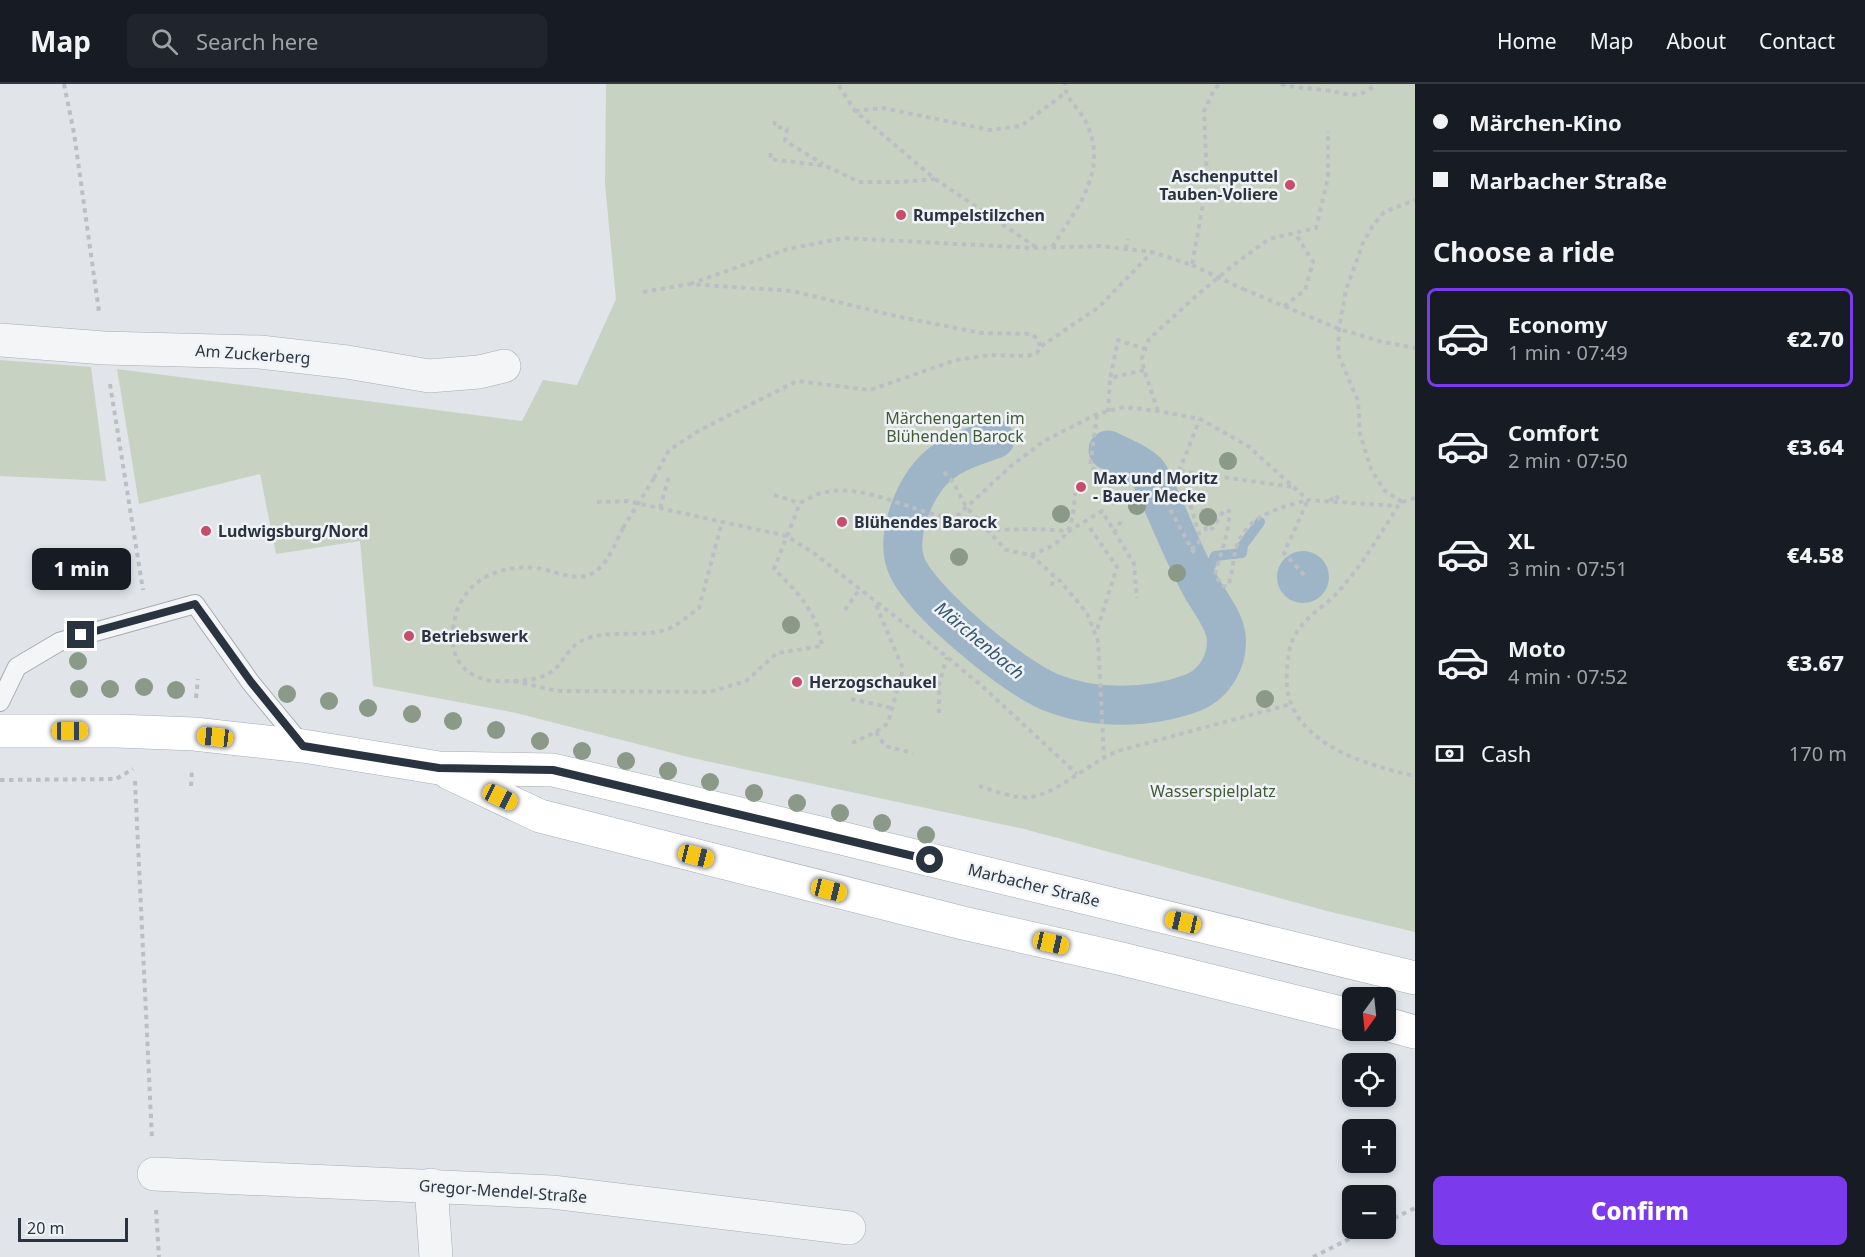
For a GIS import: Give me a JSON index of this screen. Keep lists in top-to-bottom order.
{
  "streets": {
    "main road": ["Marbacher Straße"],
    "street": ["Am Zuckerberg", "Gregor-Mendel-Straße"]
  },
  "water": ["Märchenbach"],
  "parks": ["Märchengarten im Blühenden Barock", "Wasserspielplatz"],
  "places": [
    "Aschenputtel Tauben-Voliere",
    "Rumpelstilzchen",
    "Max und Moritz - Bauer Mecke",
    "Blühendes Barock",
    "Ludwigsburg/Nord",
    "Betriebswerk",
    "Herzogschaukel"
  ],
  "scale_bar": "20 m",
  "north": "bottom",
  "page": {
    "header": "Map",
    "search": "Search here",
    "nav": [
      "Home",
      "Map",
      "About",
      "Contact"
    ],
    "banner": ["Märchen-Kino", "Marbacher Straße"],
    "heading": "Choose a ride",
    "list": [
      {
        "name": "Economy",
        "note": "1 min · 07:49",
        "value": "€2.70"
      },
      {
        "name": "Comfort",
        "note": "2 min · 07:50",
        "value": "€3.64"
      },
      {
        "name": "XL",
        "note": "3 min · 07:51",
        "value": "€4.58"
      },
      {
        "name": "Moto",
        "note": "4 min · 07:52",
        "value": "€3.67"
      }
    ],
    "bubble": "1 min",
    "pay": ["Cash", "170 m"],
    "map_buttons": ["+", "−"],
    "buttons": "Confirm",
    "scale": "20 m"
  }
}
